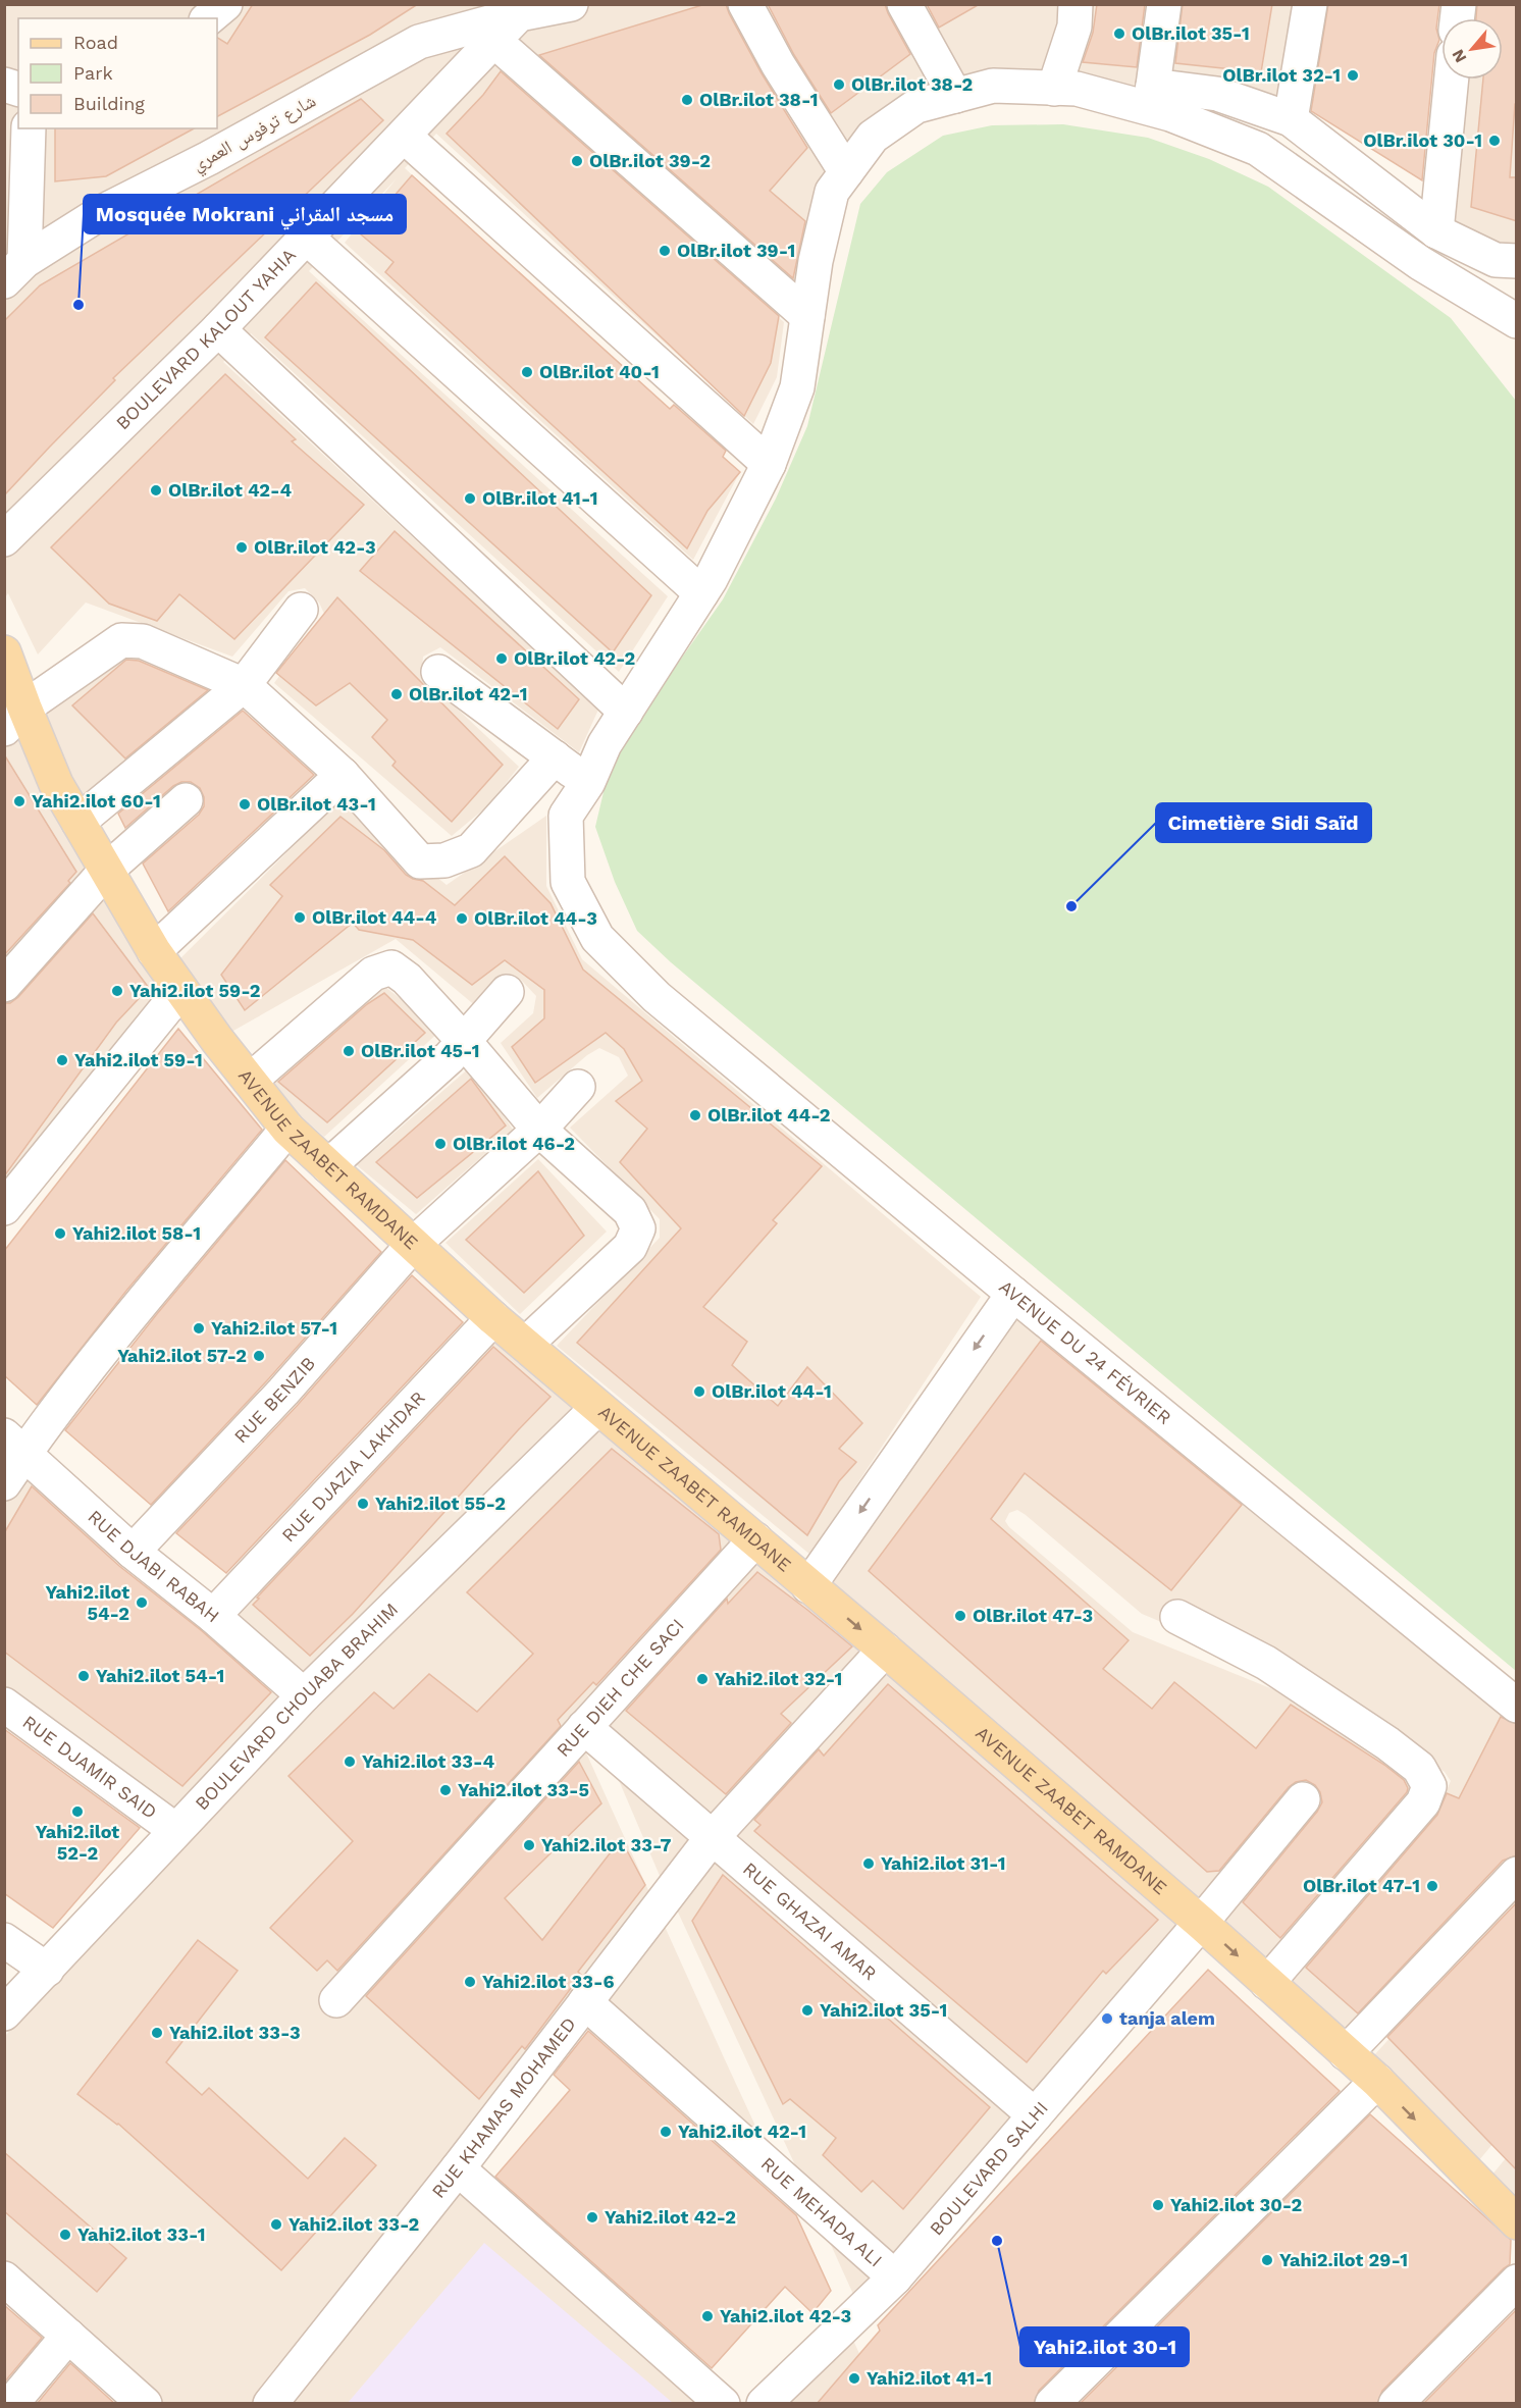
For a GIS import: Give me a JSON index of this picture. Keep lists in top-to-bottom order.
{
  "streets": {
    "main road": ["AVENUE ZAABET RAMDANE"],
    "street": [
      "شارع ترفوس العمري",
      "BOULEVARD KALOUT YAHIA",
      "AVENUE DU 24 FÉVRIER",
      "RUE BENZIB",
      "RUE DJAZIA LAKHDAR",
      "RUE DJABI RABAH",
      "RUE DIEH CHE SACI",
      "BOULEVARD CHOUABA BRAHIM",
      "RUE DJAMIR SAID",
      "RUE GHAZAI AMAR",
      "RUE KHAMAS MOHAMED",
      "BOULEVARD SALHI",
      "RUE MEHADA ALI"
    ]
  },
  "crossings": [
    ["شارع ترفوس العمري", "BOULEVARD KALOUT YAHIA"],
    ["AVENUE ZAABET RAMDANE", "RUE BENZIB"],
    ["AVENUE ZAABET RAMDANE", "RUE DJAZIA LAKHDAR"],
    ["AVENUE ZAABET RAMDANE", "RUE DIEH CHE SACI"],
    ["AVENUE ZAABET RAMDANE", "BOULEVARD CHOUABA BRAHIM"],
    ["AVENUE ZAABET RAMDANE", "RUE KHAMAS MOHAMED"],
    ["AVENUE ZAABET RAMDANE", "BOULEVARD SALHI"],
    ["RUE BENZIB", "RUE DJABI RABAH"],
    ["RUE DJAZIA LAKHDAR", "RUE DJABI RABAH"],
    ["RUE DJABI RABAH", "BOULEVARD CHOUABA BRAHIM"],
    ["RUE DIEH CHE SACI", "RUE GHAZAI AMAR"],
    ["BOULEVARD CHOUABA BRAHIM", "RUE DJAMIR SAID"],
    ["RUE GHAZAI AMAR", "RUE KHAMAS MOHAMED"],
    ["RUE GHAZAI AMAR", "BOULEVARD SALHI"],
    ["RUE KHAMAS MOHAMED", "RUE MEHADA ALI"],
    ["BOULEVARD SALHI", "RUE MEHADA ALI"]
  ],
  "places": [
    "OlBr.ilot 35-1",
    "OlBr.ilot 32-1",
    "OlBr.ilot 38-2",
    "OlBr.ilot 38-1",
    "OlBr.ilot 30-1",
    "OlBr.ilot 39-2",
    "OlBr.ilot 39-1",
    "Mosquée Mokrani مسجد المقراني",
    "OlBr.ilot 40-1",
    "OlBr.ilot 42-4",
    "OlBr.ilot 41-1",
    "OlBr.ilot 42-3",
    "OlBr.ilot 42-2",
    "OlBr.ilot 42-1",
    "Yahi2.ilot 60-1",
    "OlBr.ilot 43-1",
    "Cimetière Sidi Saïd",
    "OlBr.ilot 44-4",
    "OlBr.ilot 44-3",
    "Yahi2.ilot 59-2",
    "OlBr.ilot 45-1",
    "Yahi2.ilot 59-1",
    "OlBr.ilot 44-2",
    "OlBr.ilot 46-2",
    "Yahi2.ilot 58-1",
    "Yahi2.ilot 57-1",
    "Yahi2.ilot 57-2",
    "OlBr.ilot 44-1",
    "Yahi2.ilot 55-2",
    "Yahi2.ilot 54-2",
    "OlBr.ilot 47-3",
    "Yahi2.ilot 54-1",
    "Yahi2.ilot 32-1",
    "Yahi2.ilot 33-4",
    "Yahi2.ilot 33-5",
    "Yahi2.ilot 52-2",
    "Yahi2.ilot 33-7",
    "Yahi2.ilot 31-1",
    "OlBr.ilot 47-1",
    "Yahi2.ilot 33-6",
    "Yahi2.ilot 35-1",
    "tanja alem",
    "Yahi2.ilot 33-3",
    "Yahi2.ilot 42-1",
    "Yahi2.ilot 30-2",
    "Yahi2.ilot 42-2",
    "Yahi2.ilot 33-2",
    "Yahi2.ilot 33-1",
    "Yahi2.ilot 30-1",
    "Yahi2.ilot 29-1",
    "Yahi2.ilot 42-3",
    "Yahi2.ilot 41-1"
  ],
  "legend": ["Road", "Park", "Building"],
  "north": "bottom left"
}
